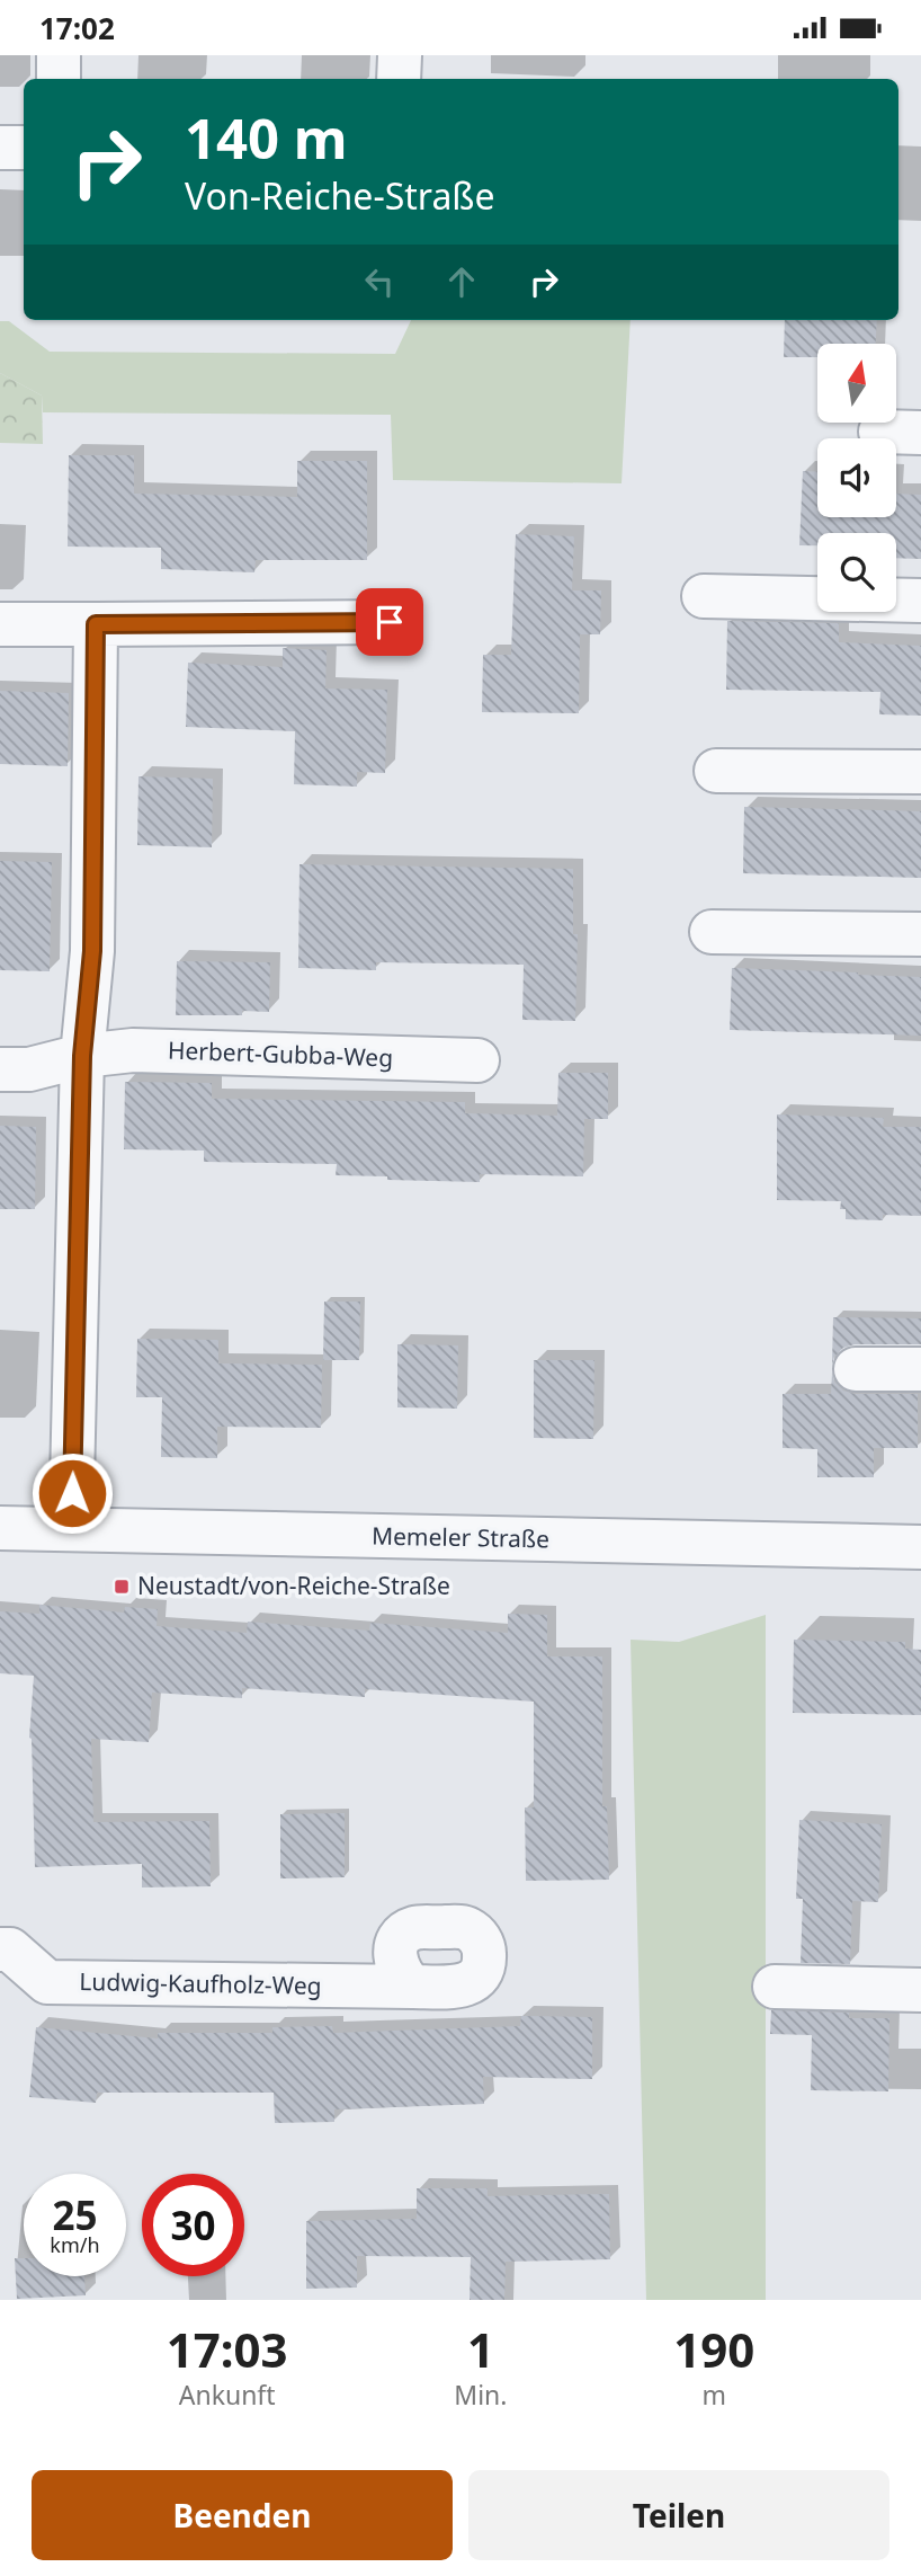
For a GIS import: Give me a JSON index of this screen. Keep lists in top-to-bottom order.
{
  "streets": {
    "street": ["Herbert-Gubba-Weg", "Memeler Straße", "Ludwig-Kaufholz-Weg"]
  },
  "places": {
    "transit": ["Neustadt/von-Reiche-Straße"]
  },
  "north": "top",
  "page": {
    "status": "17:02",
    "turn": ["140 m", "Von-Reiche-Straße"],
    "speed": "25 km/h",
    "limit": "30",
    "eta": [
      "17:03",
      "Ankunft",
      "1",
      "Min.",
      "190",
      "m"
    ],
    "buttons": ["Beenden", "Teilen"]
  }
}
